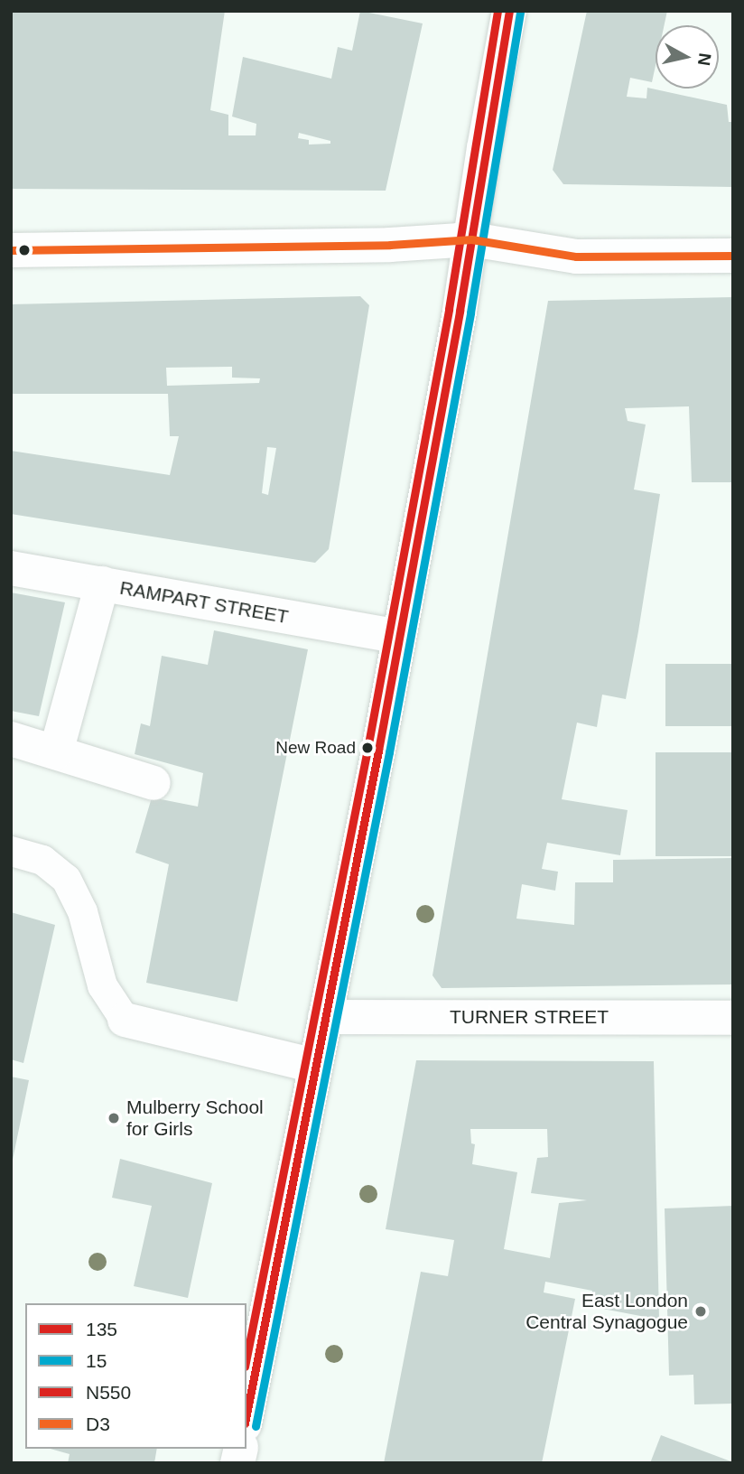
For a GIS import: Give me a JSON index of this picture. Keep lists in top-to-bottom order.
{
  "streets": {
    "main road": ["RAMPART STREET", "TURNER STREET"]
  },
  "places": ["New Road", "Mulberry School for Girls", "East London Central Synagogue"],
  "lines": [
    "transit line 135",
    "transit line N550",
    "transit line 15",
    "transit line D3"
  ],
  "legend": [
    "135",
    "15",
    "N550",
    "D3"
  ],
  "north": "right"
}
